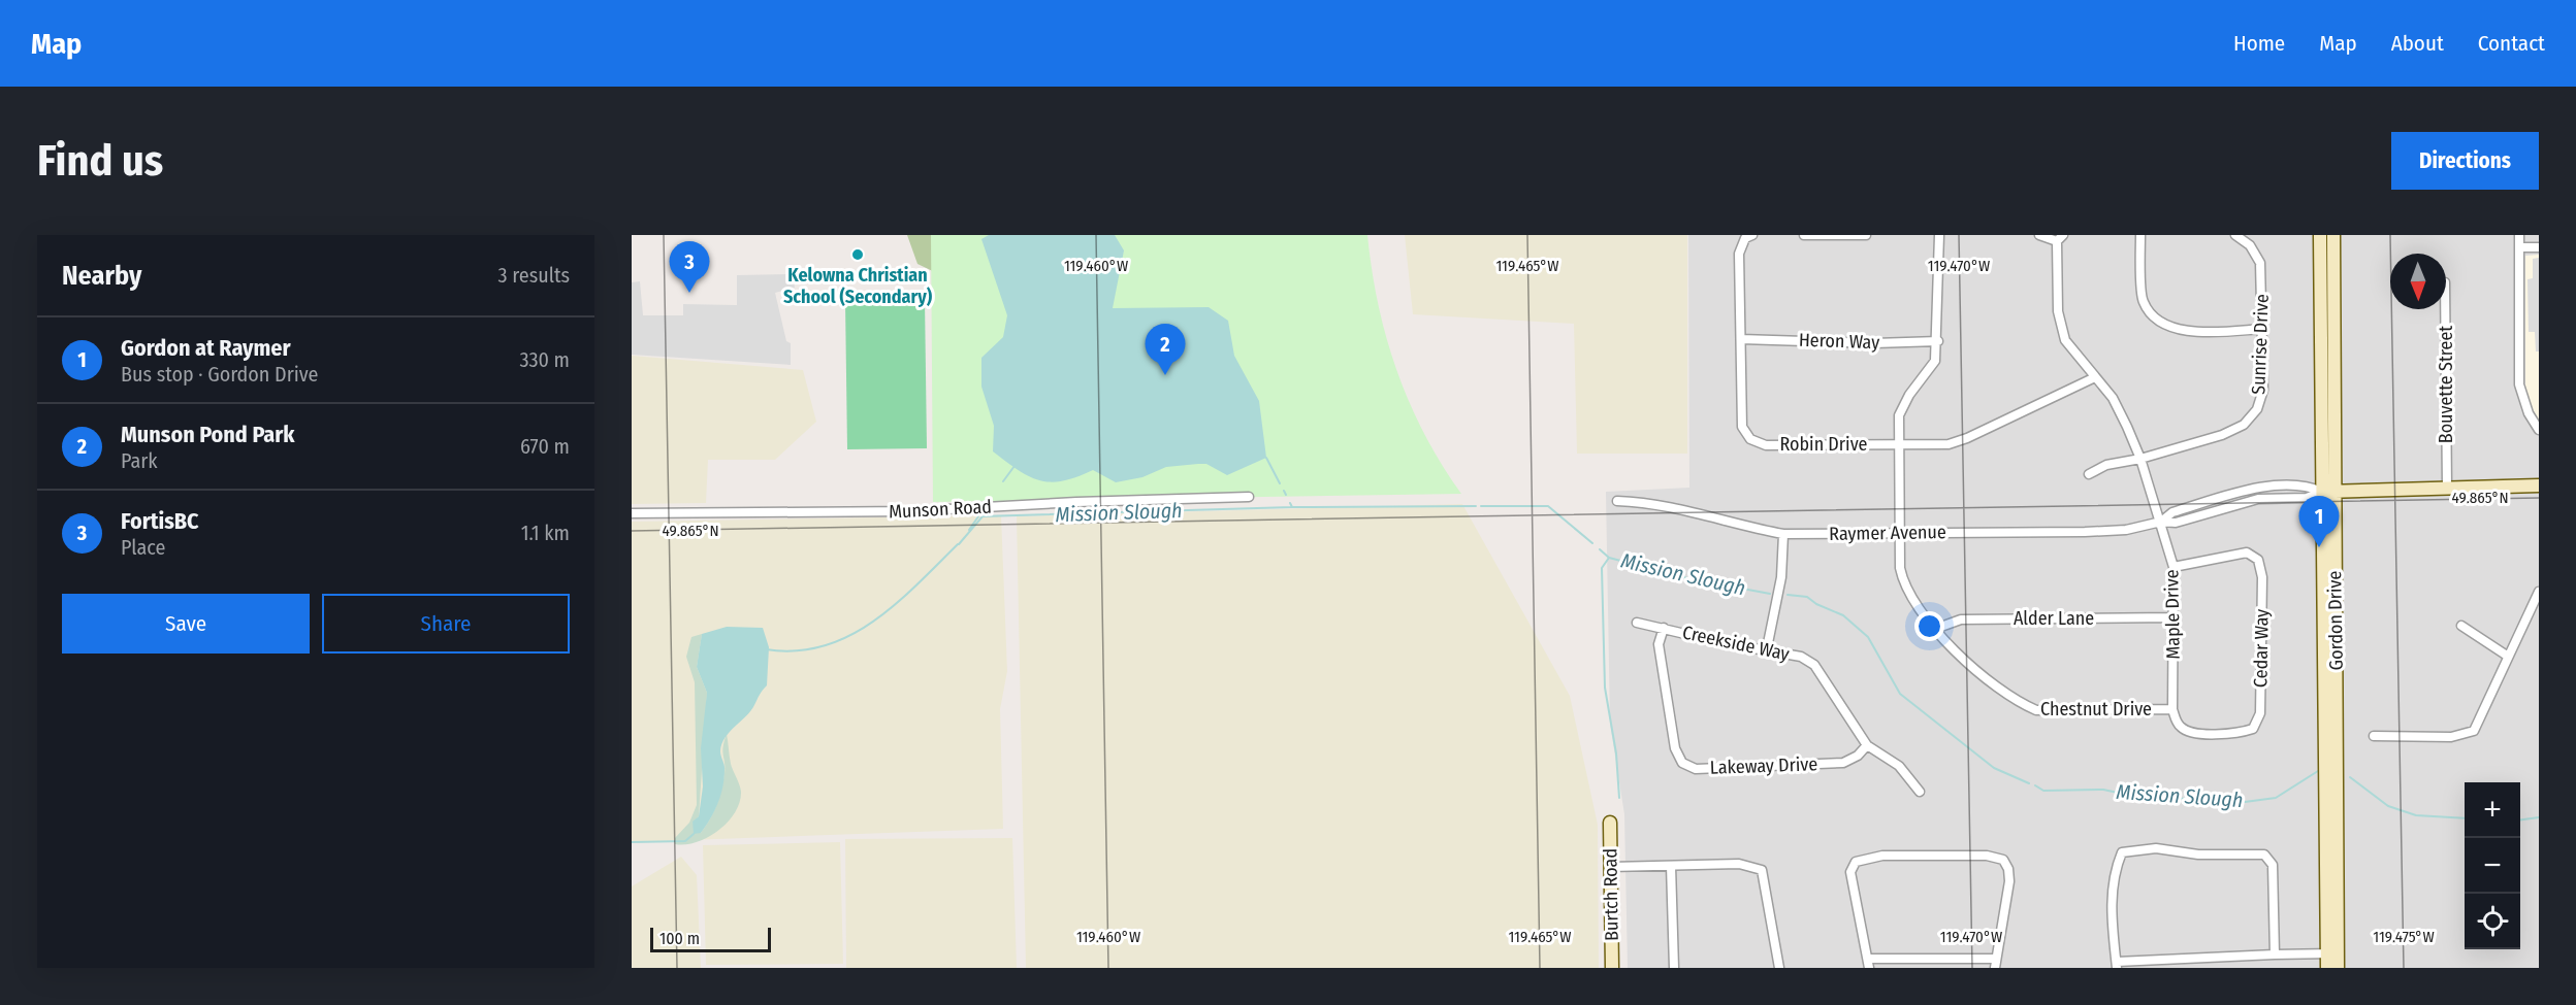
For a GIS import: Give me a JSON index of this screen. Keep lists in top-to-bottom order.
{
  "streets": {
    "main road": ["Raymer Avenue", "Gordon Drive", "Burtch Road"],
    "street": [
      "Heron Way",
      "Sunrise Drive",
      "Bouvette Street",
      "Robin Drive",
      "Munson Road",
      "Maple Drive",
      "Alder Lane",
      "Creekside Way",
      "Cedar Way",
      "Chestnut Drive",
      "Lakeway Drive"
    ]
  },
  "crossings": [
    ["Heron Way", "Robin Drive"],
    ["Heron Way", "Chestnut Drive"],
    ["Bouvette Street", "Raymer Avenue"],
    ["Robin Drive", "Chestnut Drive"],
    ["Raymer Avenue", "Maple Drive"],
    ["Raymer Avenue", "Gordon Drive"],
    ["Raymer Avenue", "Chestnut Drive"],
    ["Maple Drive", "Alder Lane"],
    ["Maple Drive", "Cedar Way"],
    ["Maple Drive", "Chestnut Drive"],
    ["Alder Lane", "Chestnut Drive"],
    ["Creekside Way", "Lakeway Drive"],
    ["Cedar Way", "Chestnut Drive"]
  ],
  "water": ["Mission Slough"],
  "places": ["Kelowna Christian School (Secondary)"],
  "scale_bar": "100 m",
  "north": "bottom",
  "page": {
    "header": "Map",
    "nav": [
      "Home",
      "Map",
      "About",
      "Contact"
    ],
    "buttons": [
      "Directions",
      ["Save", "Share"]
    ],
    "title": "Find us",
    "heading": ["Nearby", "3 results"],
    "pins": ["3", "2", "1"],
    "list": [
      {
        "mark": "1",
        "name": "Gordon at Raymer",
        "note": "Bus stop · Gordon Drive",
        "value": "330 m"
      },
      {
        "mark": "2",
        "name": "Munson Pond Park",
        "note": "Park",
        "value": "670 m"
      },
      {
        "mark": "3",
        "name": "FortisBC",
        "note": "Place",
        "value": "1.1 km"
      }
    ],
    "map_buttons": ["+", "−"],
    "scale": "100 m"
  },
  "coordinates": [
    "119.460°W",
    "119.465°W",
    "119.470°W",
    "49.865°N",
    "119.475°W"
  ]
}
